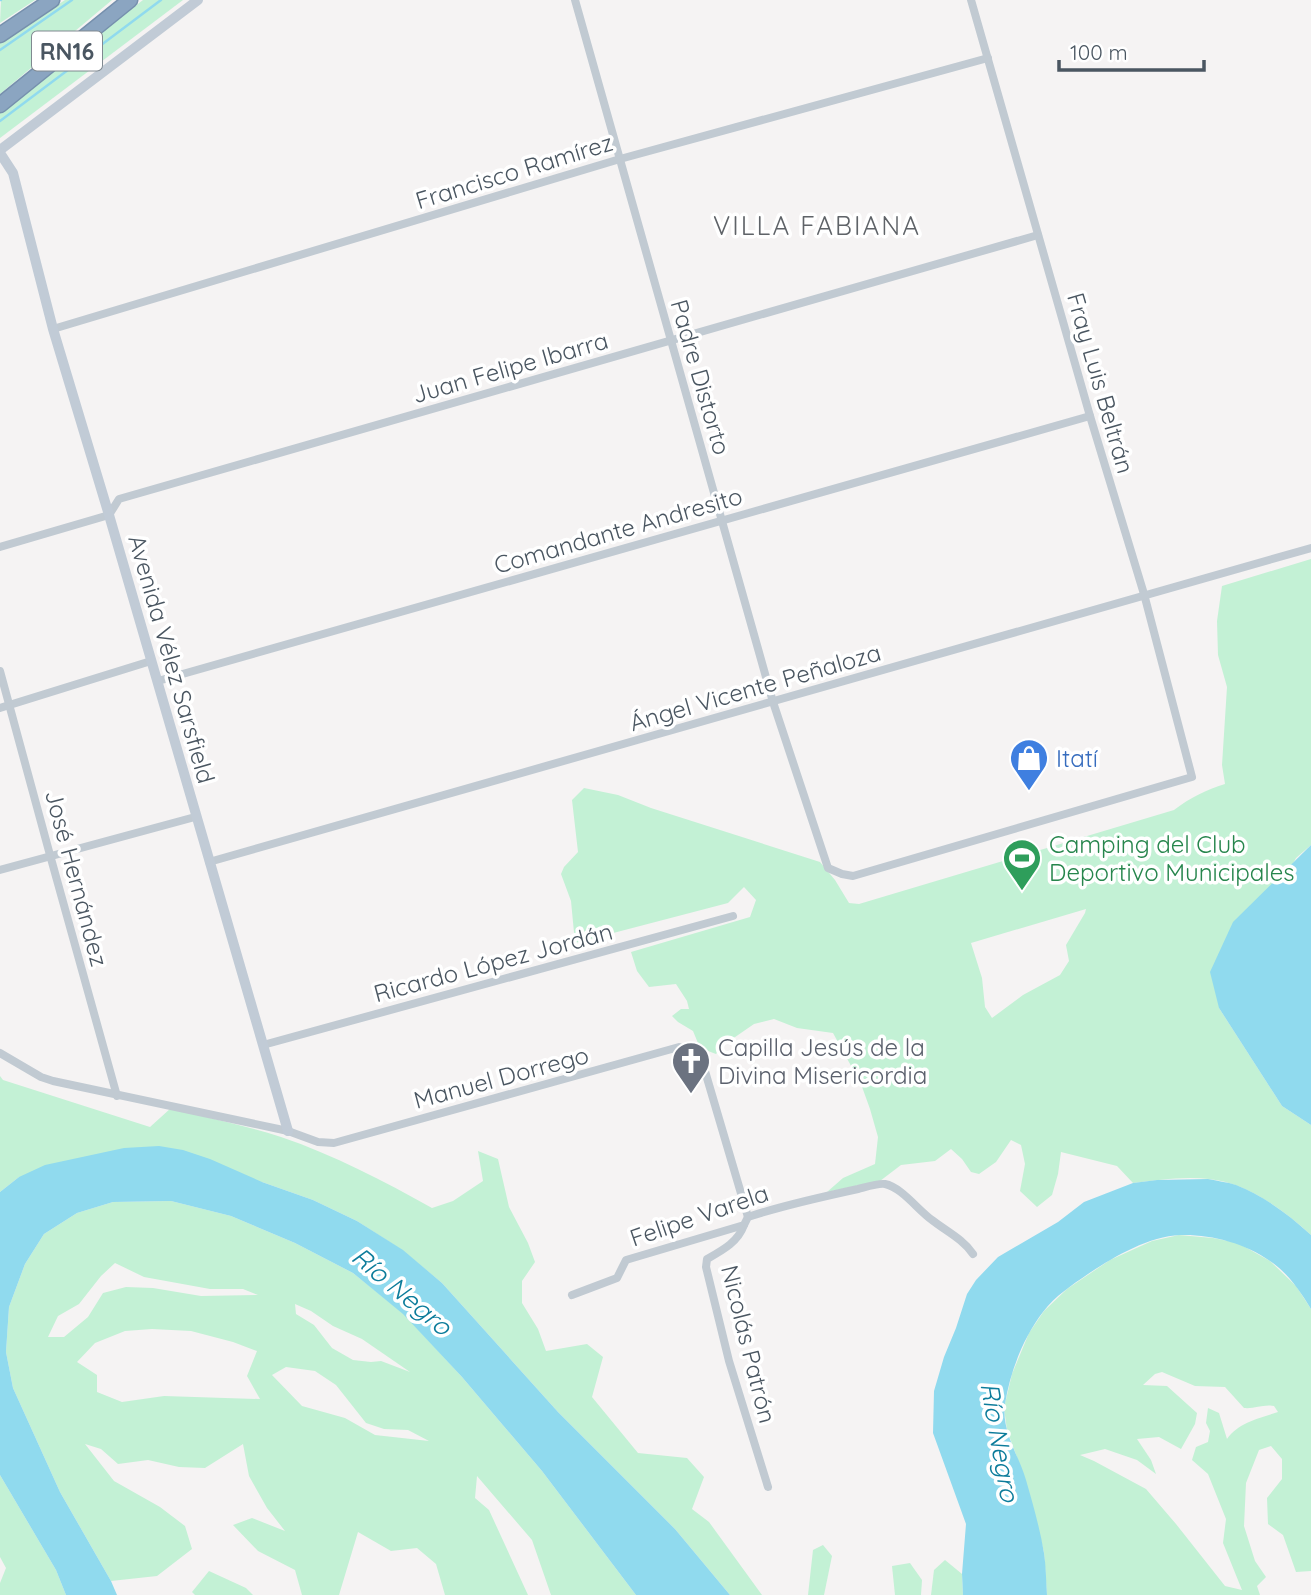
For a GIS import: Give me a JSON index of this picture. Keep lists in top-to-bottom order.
{
  "streets": {
    "highway": ["RN16"],
    "street": [
      "Francisco Ramírez",
      "Juan Felipe Ibarra",
      "Padre Distorto",
      "Fray Luis Beltrán",
      "Comandante Andresito",
      "Avenida Vélez Sarsfield",
      "Ángel Vicente Peñaloza",
      "José Hernández",
      "Ricardo López Jordán",
      "Manuel Dorrego",
      "Felipe Varela",
      "Nicolás Patrón"
    ]
  },
  "crossings": [
    ["Francisco Ramírez", "Padre Distorto"],
    ["Francisco Ramírez", "Fray Luis Beltrán"],
    ["Francisco Ramírez", "Avenida Vélez Sarsfield"],
    ["Juan Felipe Ibarra", "Padre Distorto"],
    ["Juan Felipe Ibarra", "Fray Luis Beltrán"],
    ["Juan Felipe Ibarra", "Avenida Vélez Sarsfield"],
    ["Padre Distorto", "Fray Luis Beltrán"],
    ["Padre Distorto", "Comandante Andresito"],
    ["Padre Distorto", "Ángel Vicente Peñaloza"],
    ["Fray Luis Beltrán", "Comandante Andresito"],
    ["Fray Luis Beltrán", "Ángel Vicente Peñaloza"],
    ["Comandante Andresito", "Avenida Vélez Sarsfield"],
    ["Avenida Vélez Sarsfield", "Ángel Vicente Peñaloza"],
    ["Avenida Vélez Sarsfield", "Ricardo López Jordán"],
    ["Avenida Vélez Sarsfield", "Manuel Dorrego"],
    ["Manuel Dorrego", "Felipe Varela"],
    ["Manuel Dorrego", "Nicolás Patrón"],
    ["Felipe Varela", "Nicolás Patrón"]
  ],
  "districts": ["VILLA FABIANA"],
  "water": ["Río Negro"],
  "places": {
    "shop": ["Itatí"],
    "sports": ["Camping del Club Deportivo Municipales"],
    "church": ["Capilla Jesús de la Divina Misericordia"]
  },
  "scale_bar": "100 m"
}
